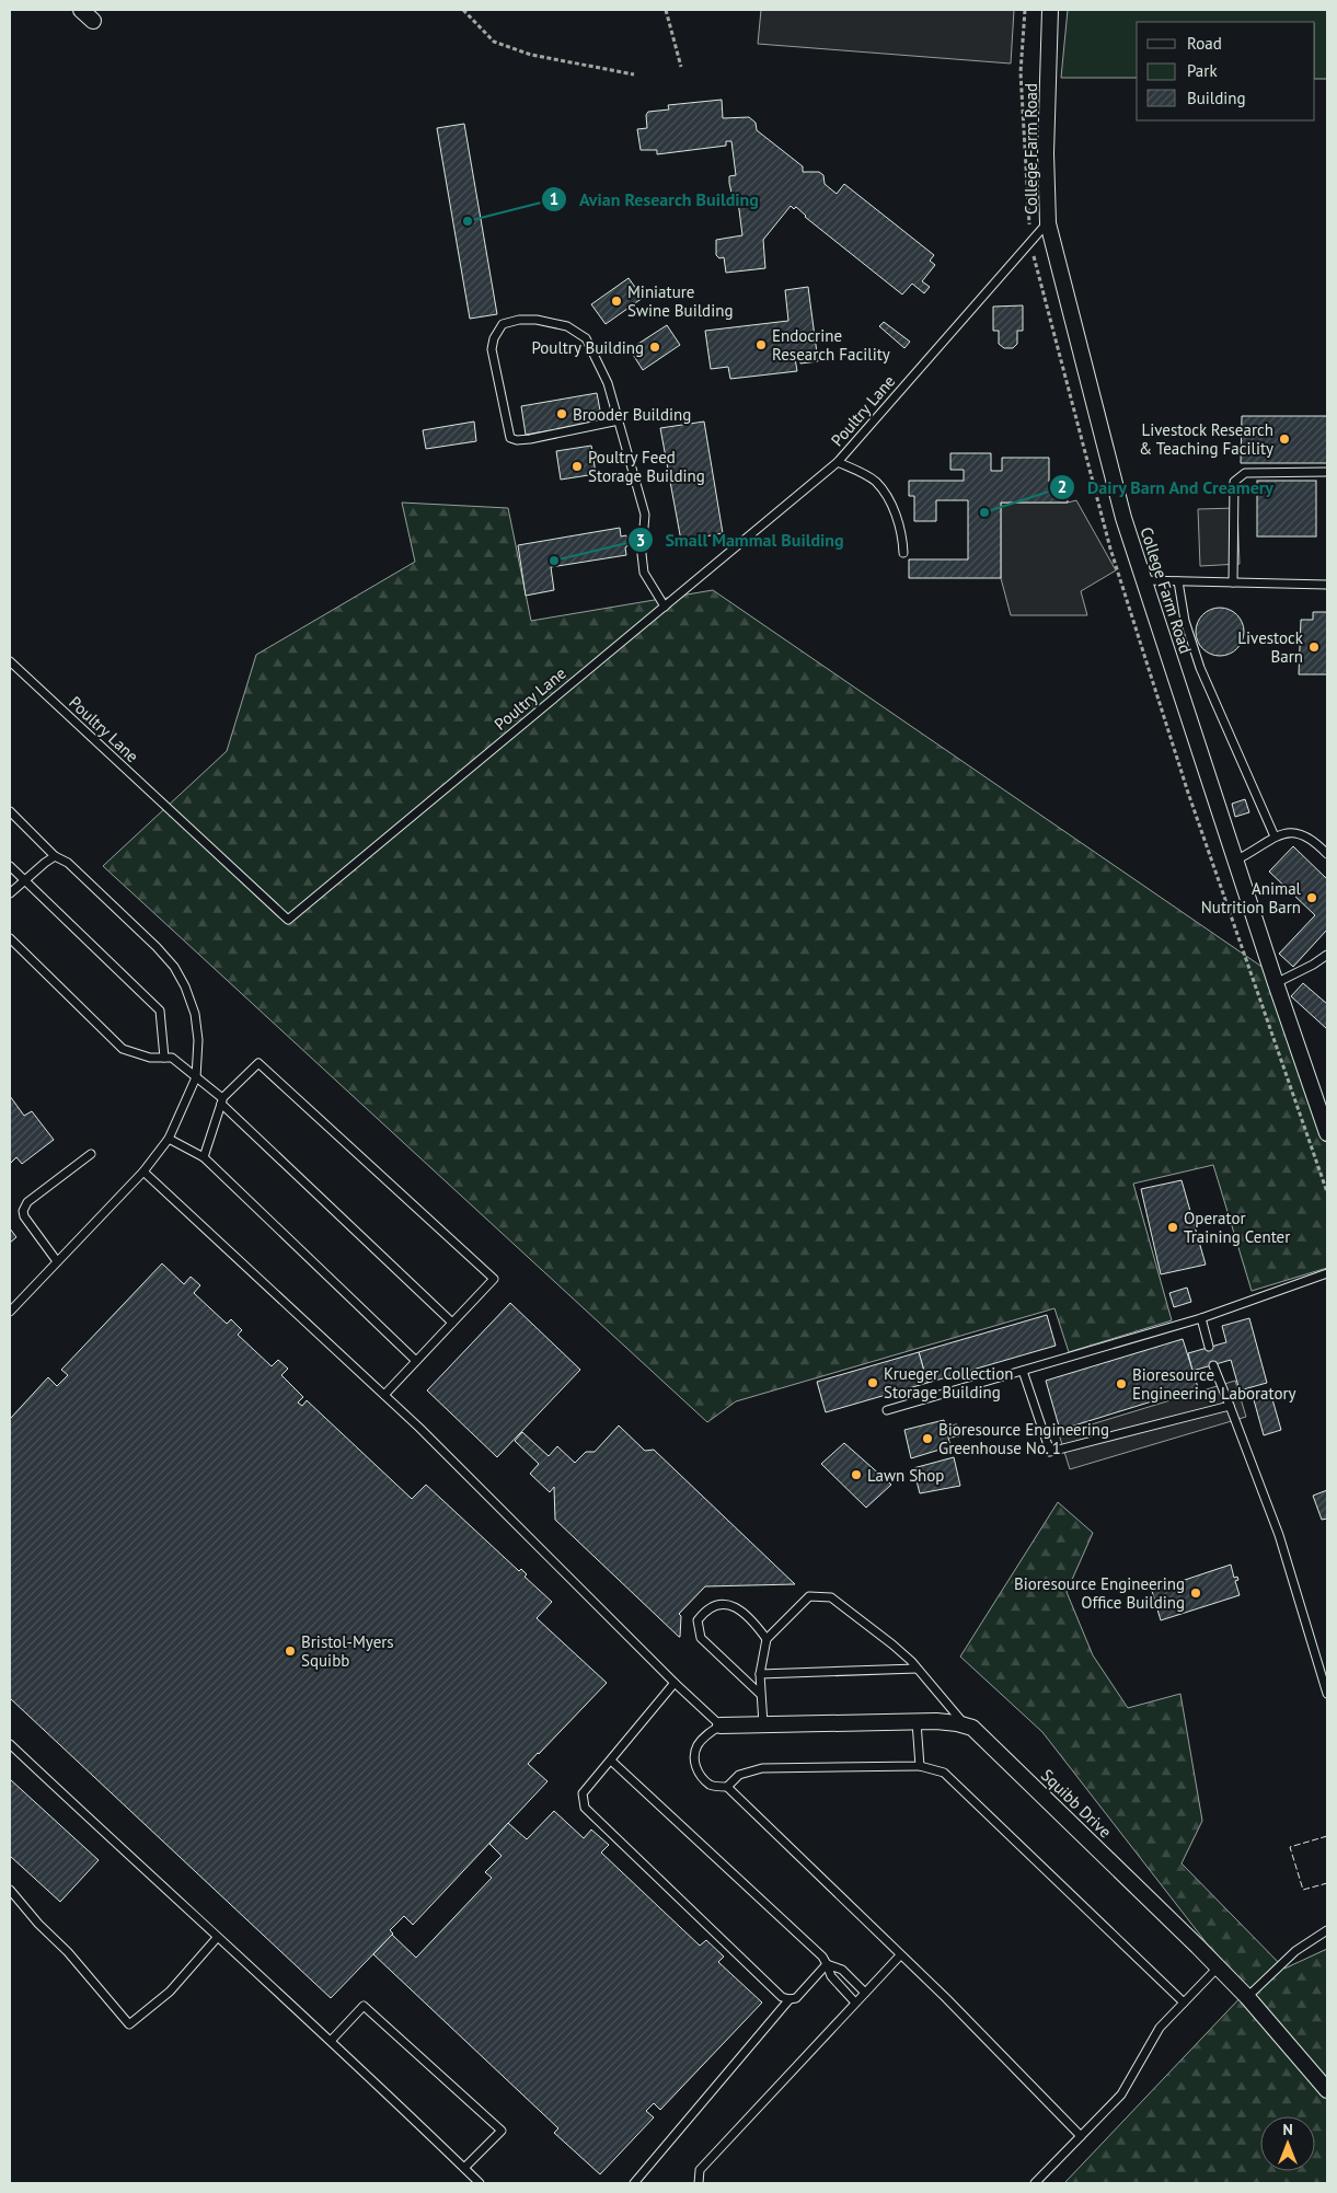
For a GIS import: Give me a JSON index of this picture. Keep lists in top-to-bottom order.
{
  "streets": {
    "street": ["College Farm Road", "Squibb Drive"],
    "lane": ["Poultry Lane"]
  },
  "crossings": [
    ["College Farm Road", "Poultry Lane"]
  ],
  "places": [
    "Avian Research Building",
    "Miniature Swine Building",
    "Endocrine Research Facility",
    "Poultry Building",
    "Brooder Building",
    "Livestock Research & Teaching Facility",
    "Poultry Feed Storage Building",
    "Dairy Barn And Creamery",
    "Small Mammal Building",
    "Livestock Barn",
    "Animal Nutrition Barn",
    "Operator Training Center",
    "Krueger Collection Storage Building",
    "Bioresource Engineering Laboratory",
    "Bioresource Engineering Greenhouse No. 1",
    "Lawn Shop",
    "Bioresource Engineering Office Building",
    "Bristol-Myers Squibb"
  ],
  "legend": ["Road", "Park", "Building"],
  "north": "top"
}
